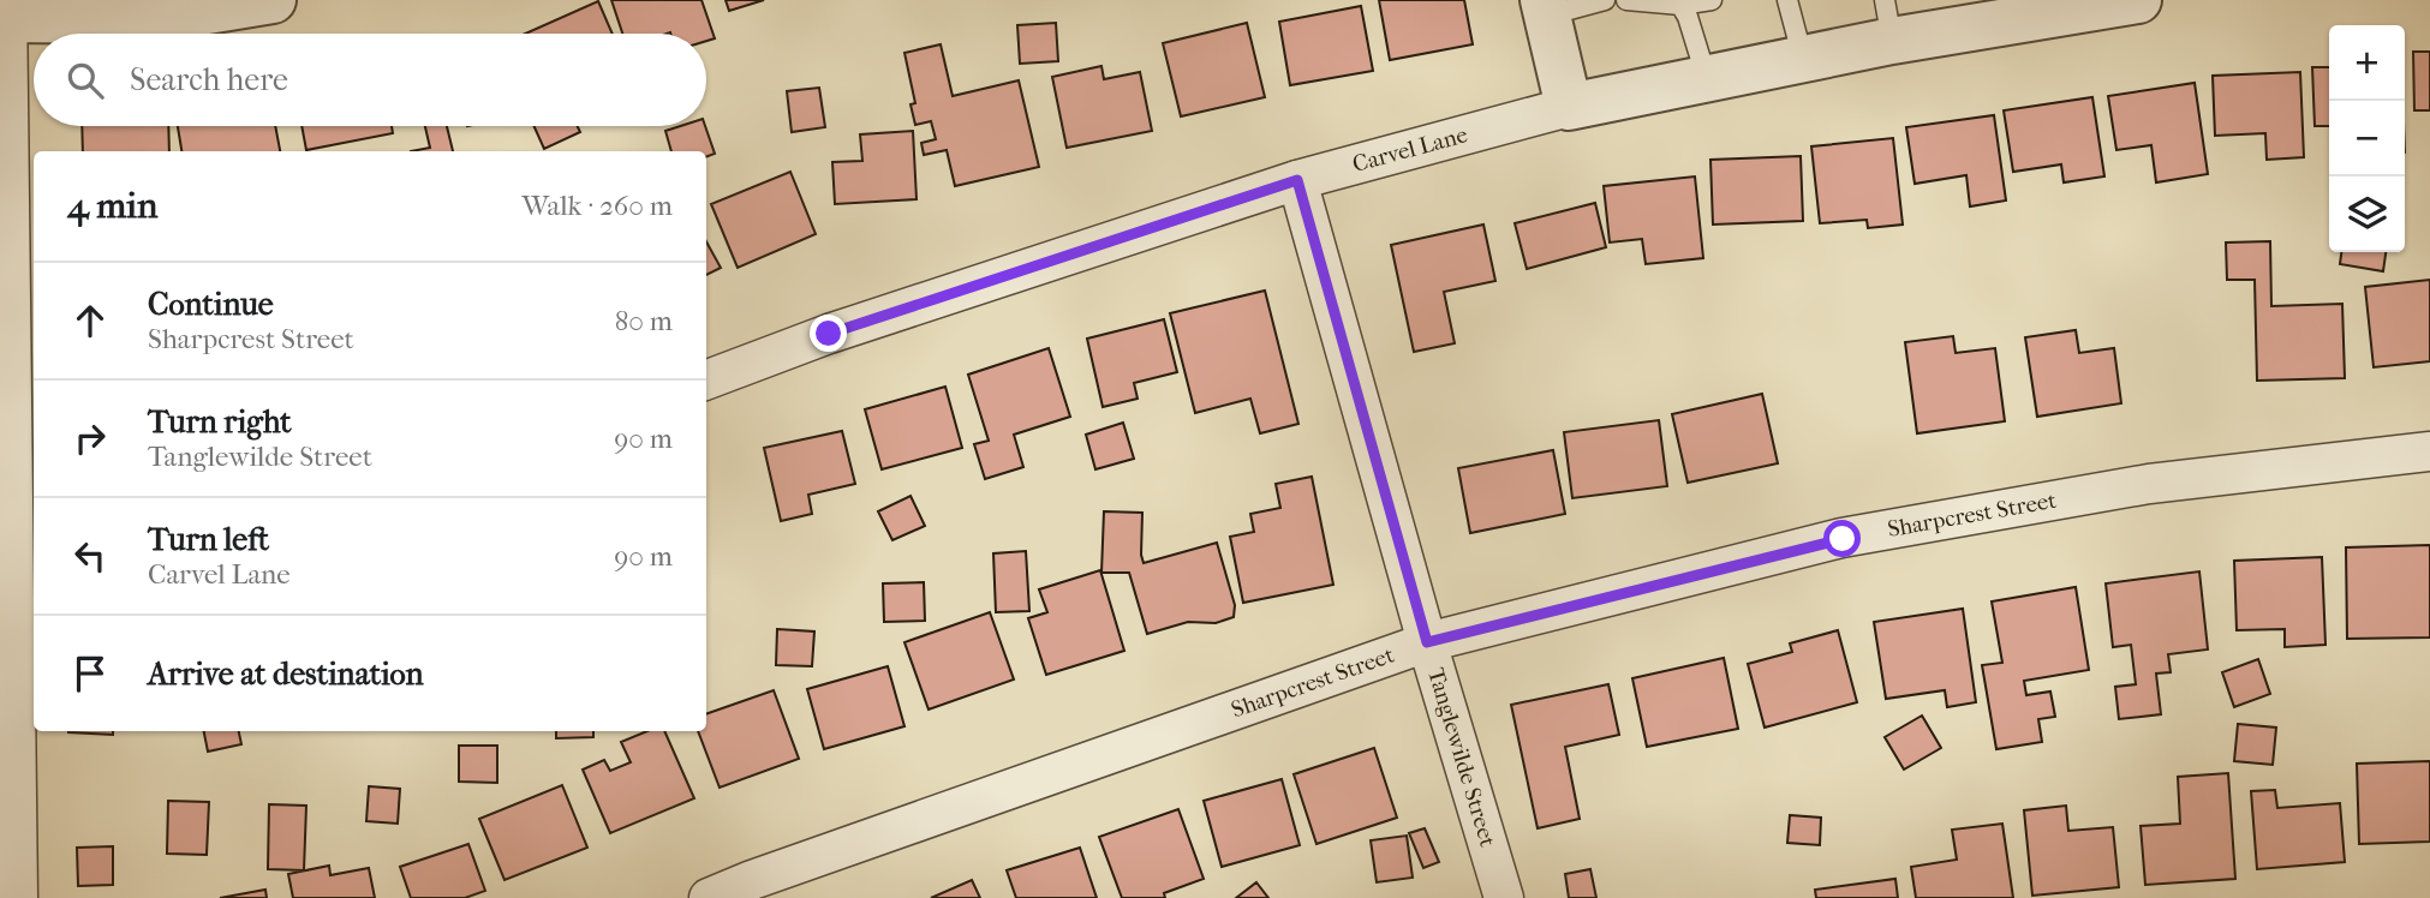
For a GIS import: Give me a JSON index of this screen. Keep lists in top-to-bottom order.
{
  "streets": {
    "street": ["Carvel Lane", "Sharpcrest Street", "Tanglewilde Street"]
  },
  "crossings": [
    ["Carvel Lane", "Tanglewilde Street"],
    ["Sharpcrest Street", "Tanglewilde Street"]
  ],
  "page": {
    "map_buttons": ["+", "−"],
    "search": "Search here",
    "heading": ["4 min", "Walk · 260 m"],
    "list": [
      ["Continue", "Sharpcrest Street", "80 m"],
      ["Turn right", "Tanglewilde Street", "90 m"],
      ["Turn left", "Carvel Lane", "90 m"],
      "Arrive at destination"
    ]
  }
}
